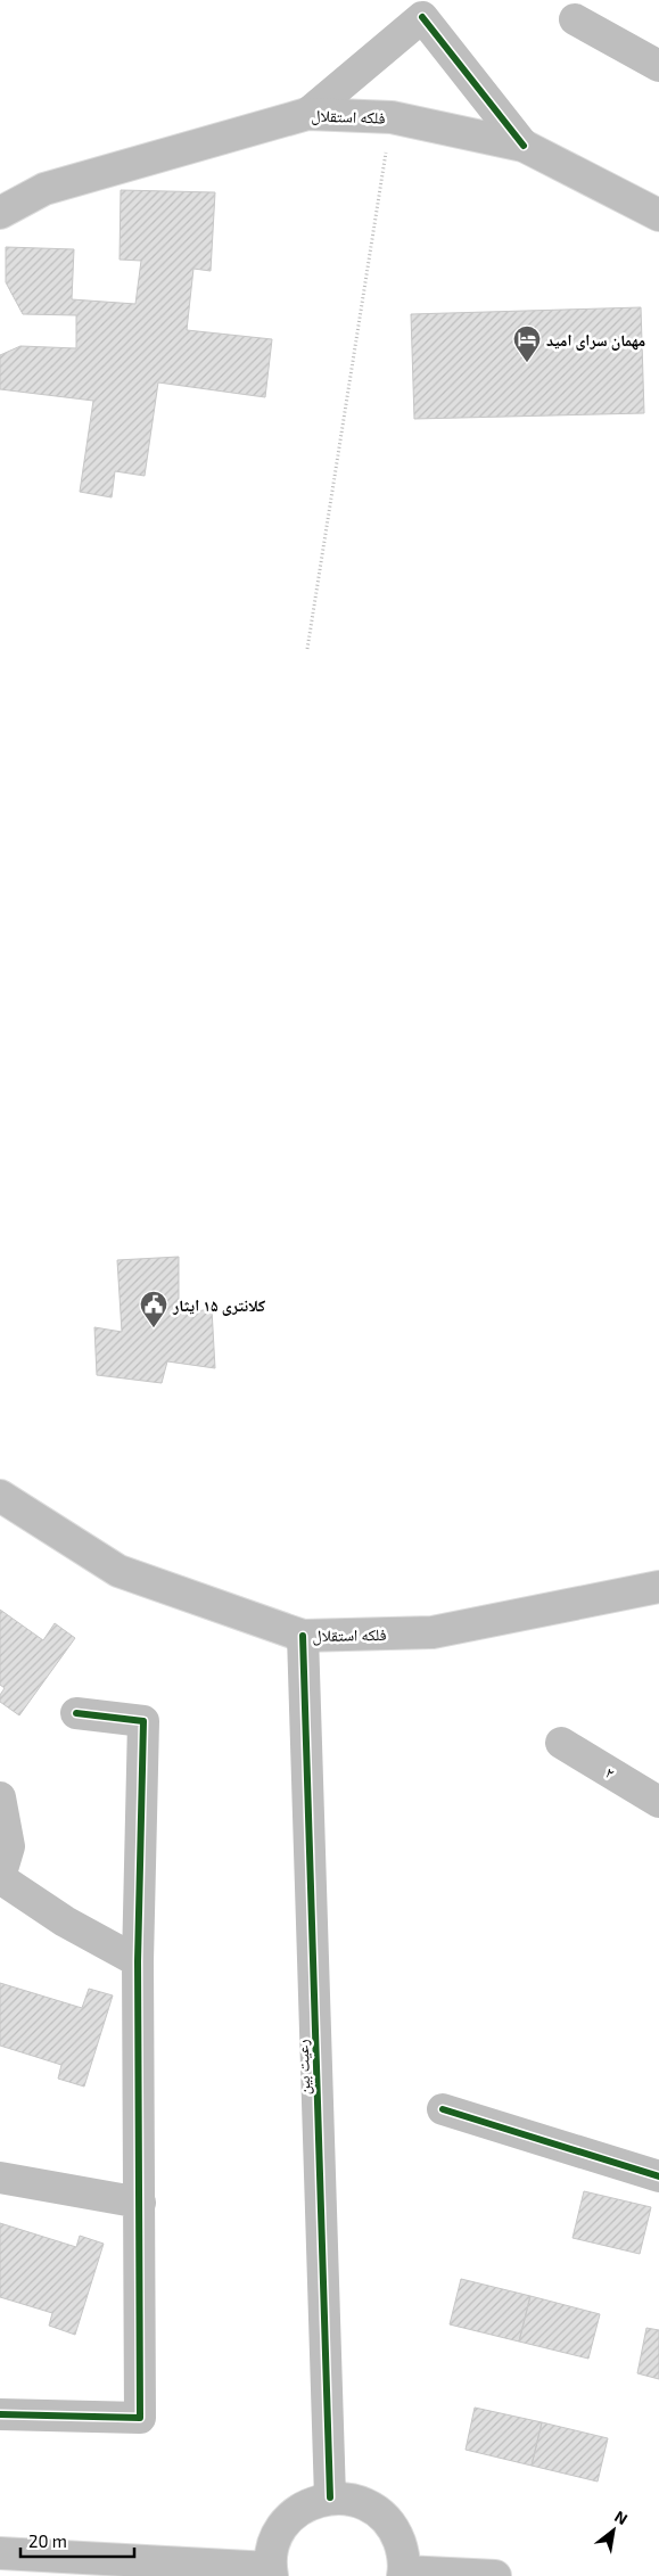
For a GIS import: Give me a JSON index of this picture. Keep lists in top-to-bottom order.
{
  "streets": {
    "street": ["فلکه استقلال", "۲", "رعیت بین"]
  },
  "crossings": [
    ["فلکه استقلال", "رعیت بین"]
  ],
  "places": {
    "hotel": ["مهمان سرای امید"],
    "public building": ["کلانتری ۱۵ ایثار"]
  },
  "scale_bar": "20 m",
  "north": "top right"
}
